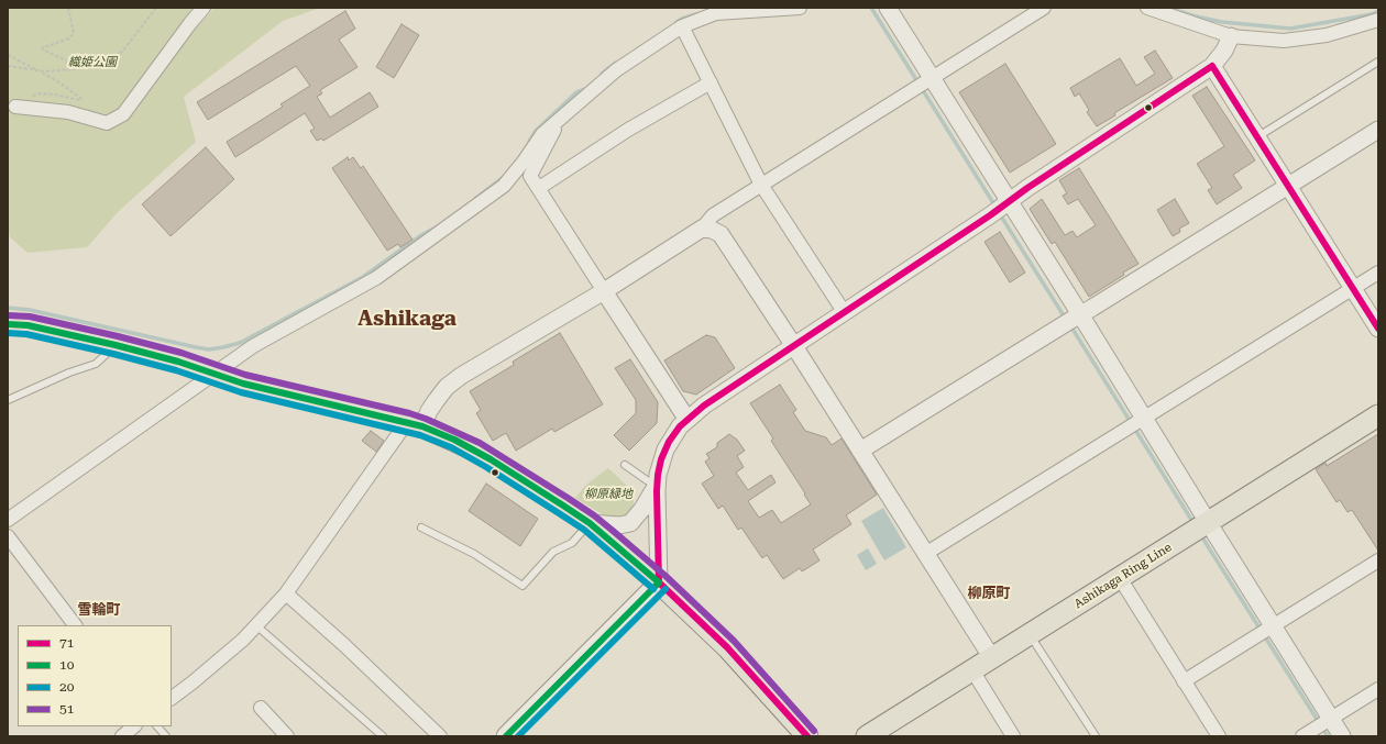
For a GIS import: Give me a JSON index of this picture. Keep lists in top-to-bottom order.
{
  "streets": {
    "main road": ["Ashikaga Ring Line"]
  },
  "districts": ["Ashikaga", "柳原町", "雪輪町"],
  "parks": ["織姫公園", "柳原緑地"],
  "lines": [
    "transit line 71",
    "transit line 51",
    "transit line 10",
    "transit line 20"
  ],
  "legend": [
    "71",
    "10",
    "20",
    "51"
  ]
}
